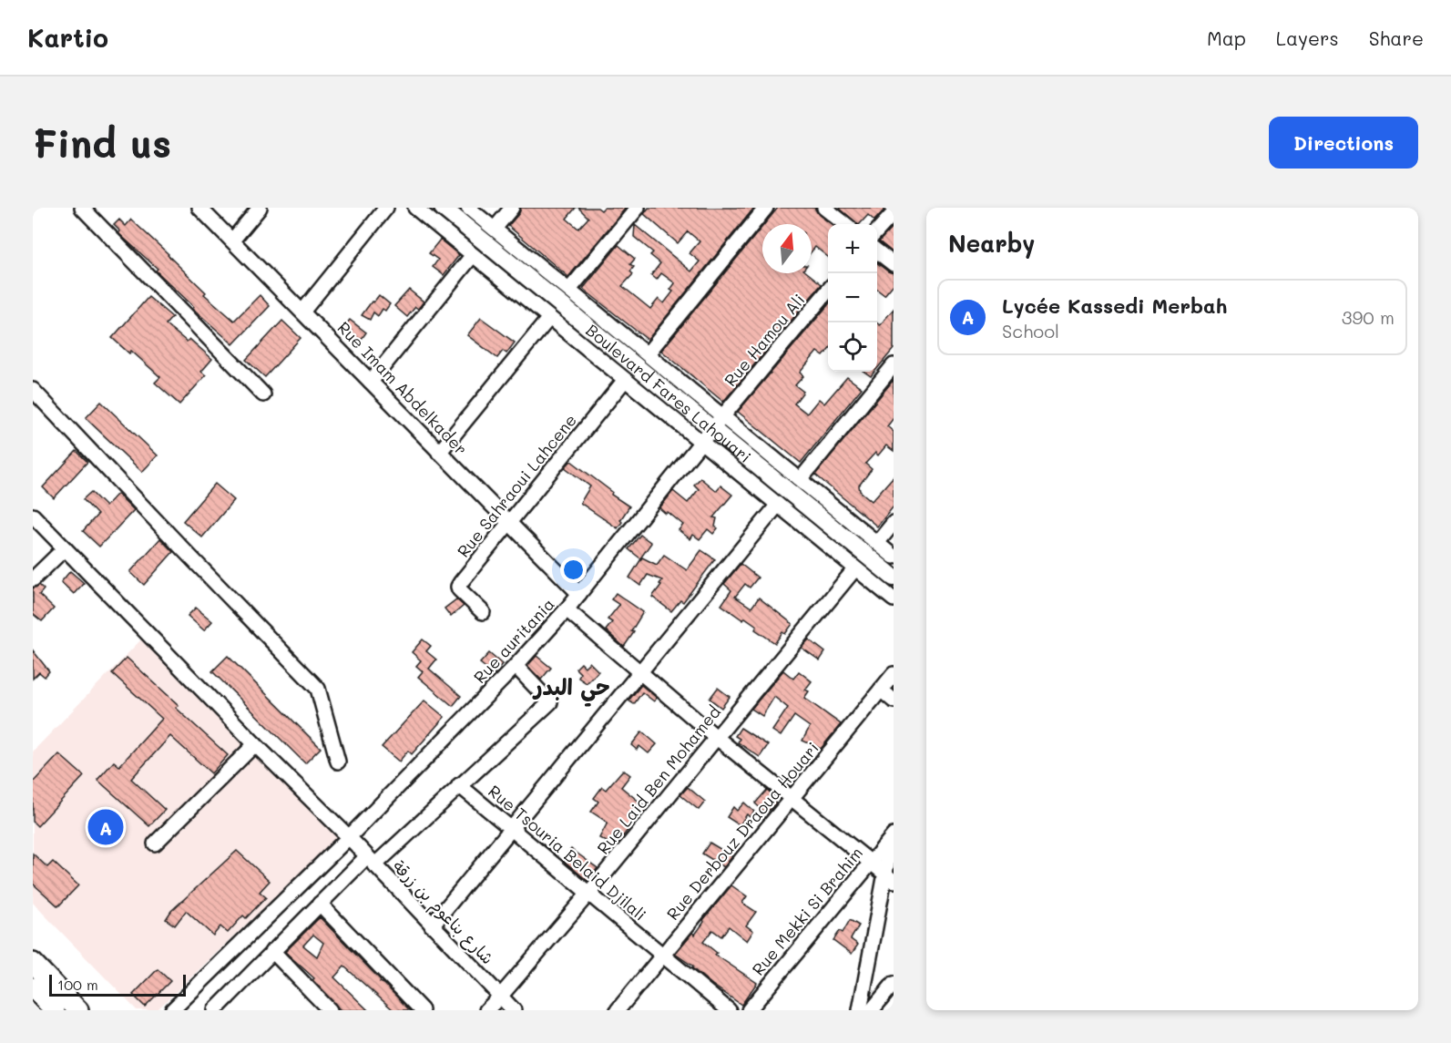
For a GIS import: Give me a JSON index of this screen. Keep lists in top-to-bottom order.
{
  "streets": {
    "main road": ["Boulevard Fares Lahouari"],
    "street": [
      "Rue Hamou Ali",
      "Rue Imam Abdelkader",
      "Rue Sahraoui Lahcene",
      "Rue auritania",
      "Rue Laid Ben Mohamed",
      "Rue Derbouz Draoua Houari",
      "Rue Tsouria Belaid Djilali",
      "Rue Mekki Si Brahim",
      "شارع بناعوم بن زرقة"
    ]
  },
  "crossings": [
    ["Rue Hamou Ali", "Boulevard Fares Lahouari"],
    ["Rue Hamou Ali", "Rue auritania"],
    ["Rue Imam Abdelkader", "Rue Sahraoui Lahcene"],
    ["Rue Imam Abdelkader", "Rue auritania"],
    ["Boulevard Fares Lahouari", "Rue auritania"],
    ["Rue auritania", "شارع بناعوم بن زرقة"],
    ["Rue Laid Ben Mohamed", "Rue Tsouria Belaid Djilali"],
    ["Rue Laid Ben Mohamed", "شارع بناعوم بن زرقة"],
    ["Rue Derbouz Draoua Houari", "Rue Tsouria Belaid Djilali"]
  ],
  "districts": ["حي البدر"],
  "scale_bar": "100 m",
  "north": "top",
  "page": {
    "header": "Kartio",
    "nav": ["Map", "Layers", "Share"],
    "buttons": "Directions",
    "title": "Find us",
    "heading": "Nearby",
    "map_buttons": ["+", "−"],
    "list": [
      {
        "mark": "A",
        "name": "Lycée Kassedi Merbah",
        "note": "School",
        "value": "390 m"
      }
    ],
    "pins": "A",
    "scale": "100 m"
  }
}
